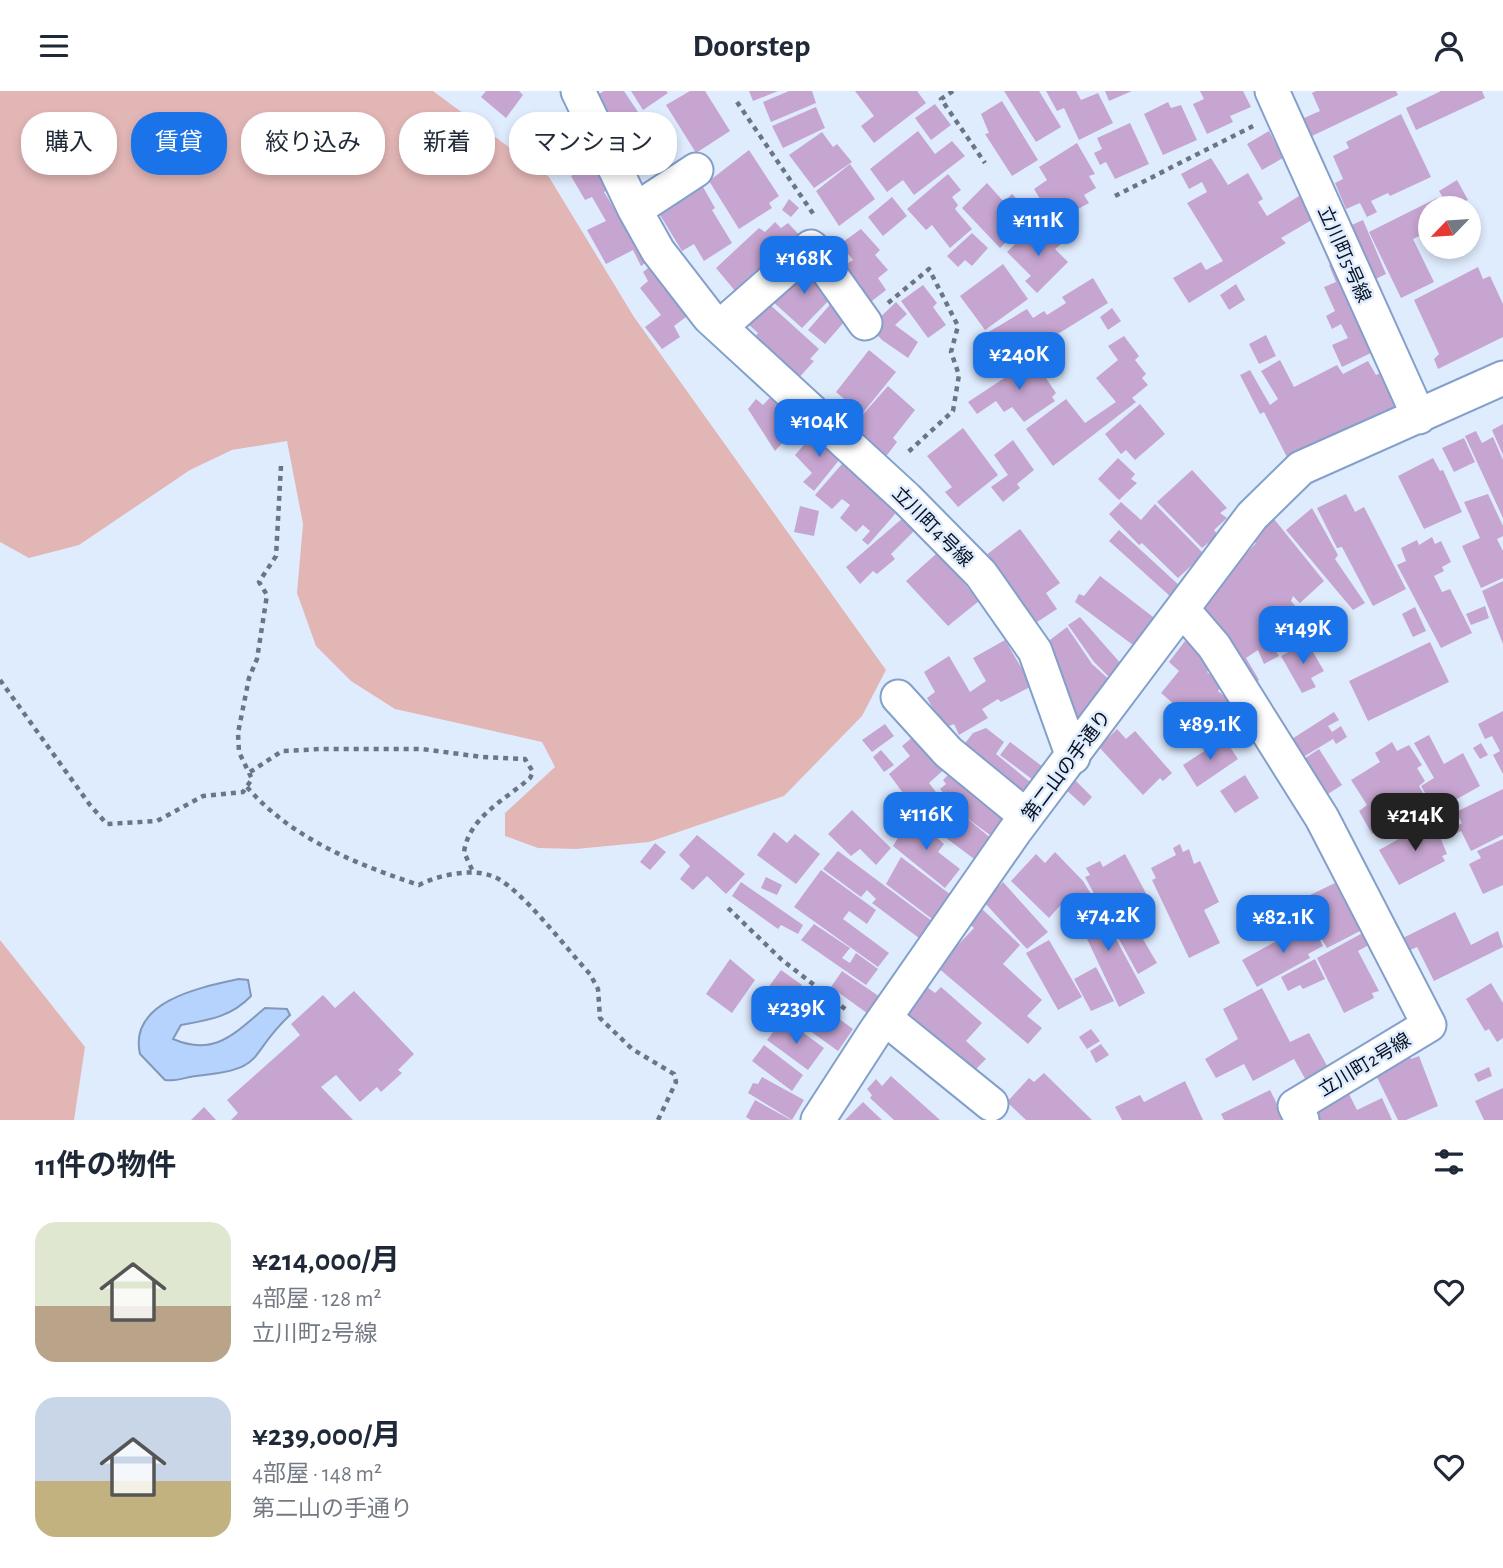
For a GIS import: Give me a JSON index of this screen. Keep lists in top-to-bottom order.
{
  "streets": {
    "street": [
      "立川町5号線",
      "立川町4号線",
      "第二山の手通り",
      "立川町2号線"
    ]
  },
  "crossings": [
    ["立川町5号線", "第二山の手通り"],
    ["立川町4号線", "第二山の手通り"],
    ["第二山の手通り", "立川町2号線"]
  ],
  "north": "bottom left",
  "page": {
    "header": "Doorstep",
    "chip": [
      "購入",
      "賃貸",
      "絞り込み",
      "新着",
      "マンション"
    ],
    "price": [
      "¥111K",
      "¥168K",
      "¥240K",
      "¥104K",
      "¥149K",
      "¥89.1K",
      "¥116K",
      "¥214K",
      "¥74.2K",
      "¥82.1K",
      "¥239K"
    ],
    "heading": "11件の物件",
    "list": [
      {
        "name": "¥214,000/月",
        "note": "4部屋 · 128 m² · 立川町2号線"
      },
      {
        "name": "¥239,000/月",
        "note": "4部屋 · 148 m² · 第二山の手通り"
      }
    ]
  }
}
